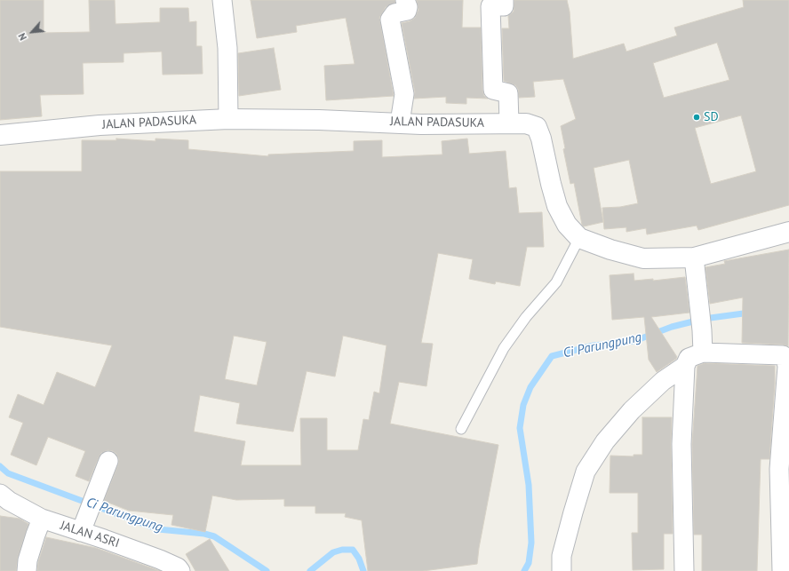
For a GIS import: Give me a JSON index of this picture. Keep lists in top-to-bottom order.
{
  "streets": {
    "street": ["JALAN PADASUKA", "JALAN ASRI"]
  },
  "water": ["Ci Parungpung"],
  "places": ["SD"],
  "north": "bottom left"
}
